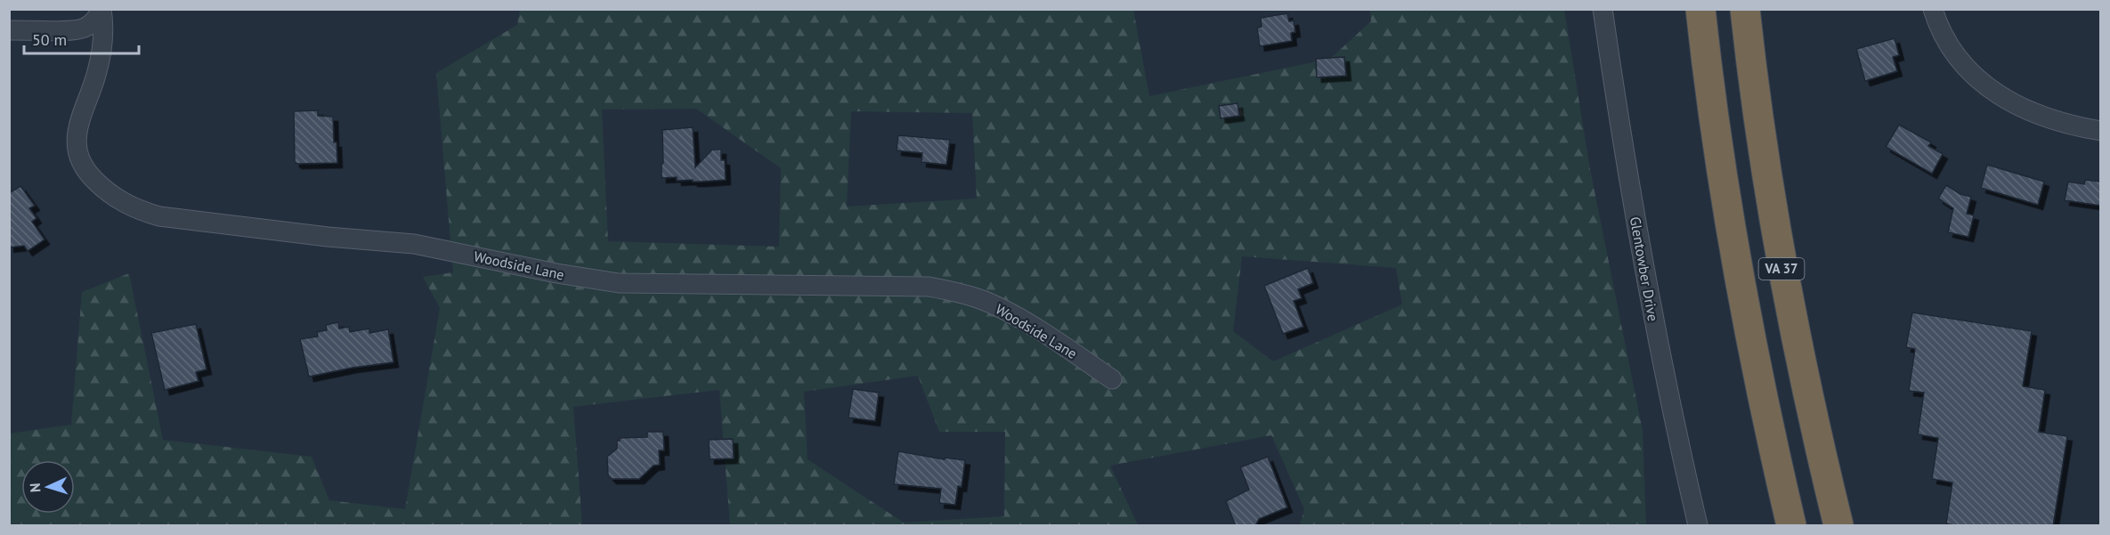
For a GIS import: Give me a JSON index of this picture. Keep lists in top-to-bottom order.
{
  "streets": {
    "highway": ["VA 37"],
    "street": ["Woodside Lane", "Glentowber Drive"]
  },
  "scale_bar": "50 m",
  "north": "left"
}
